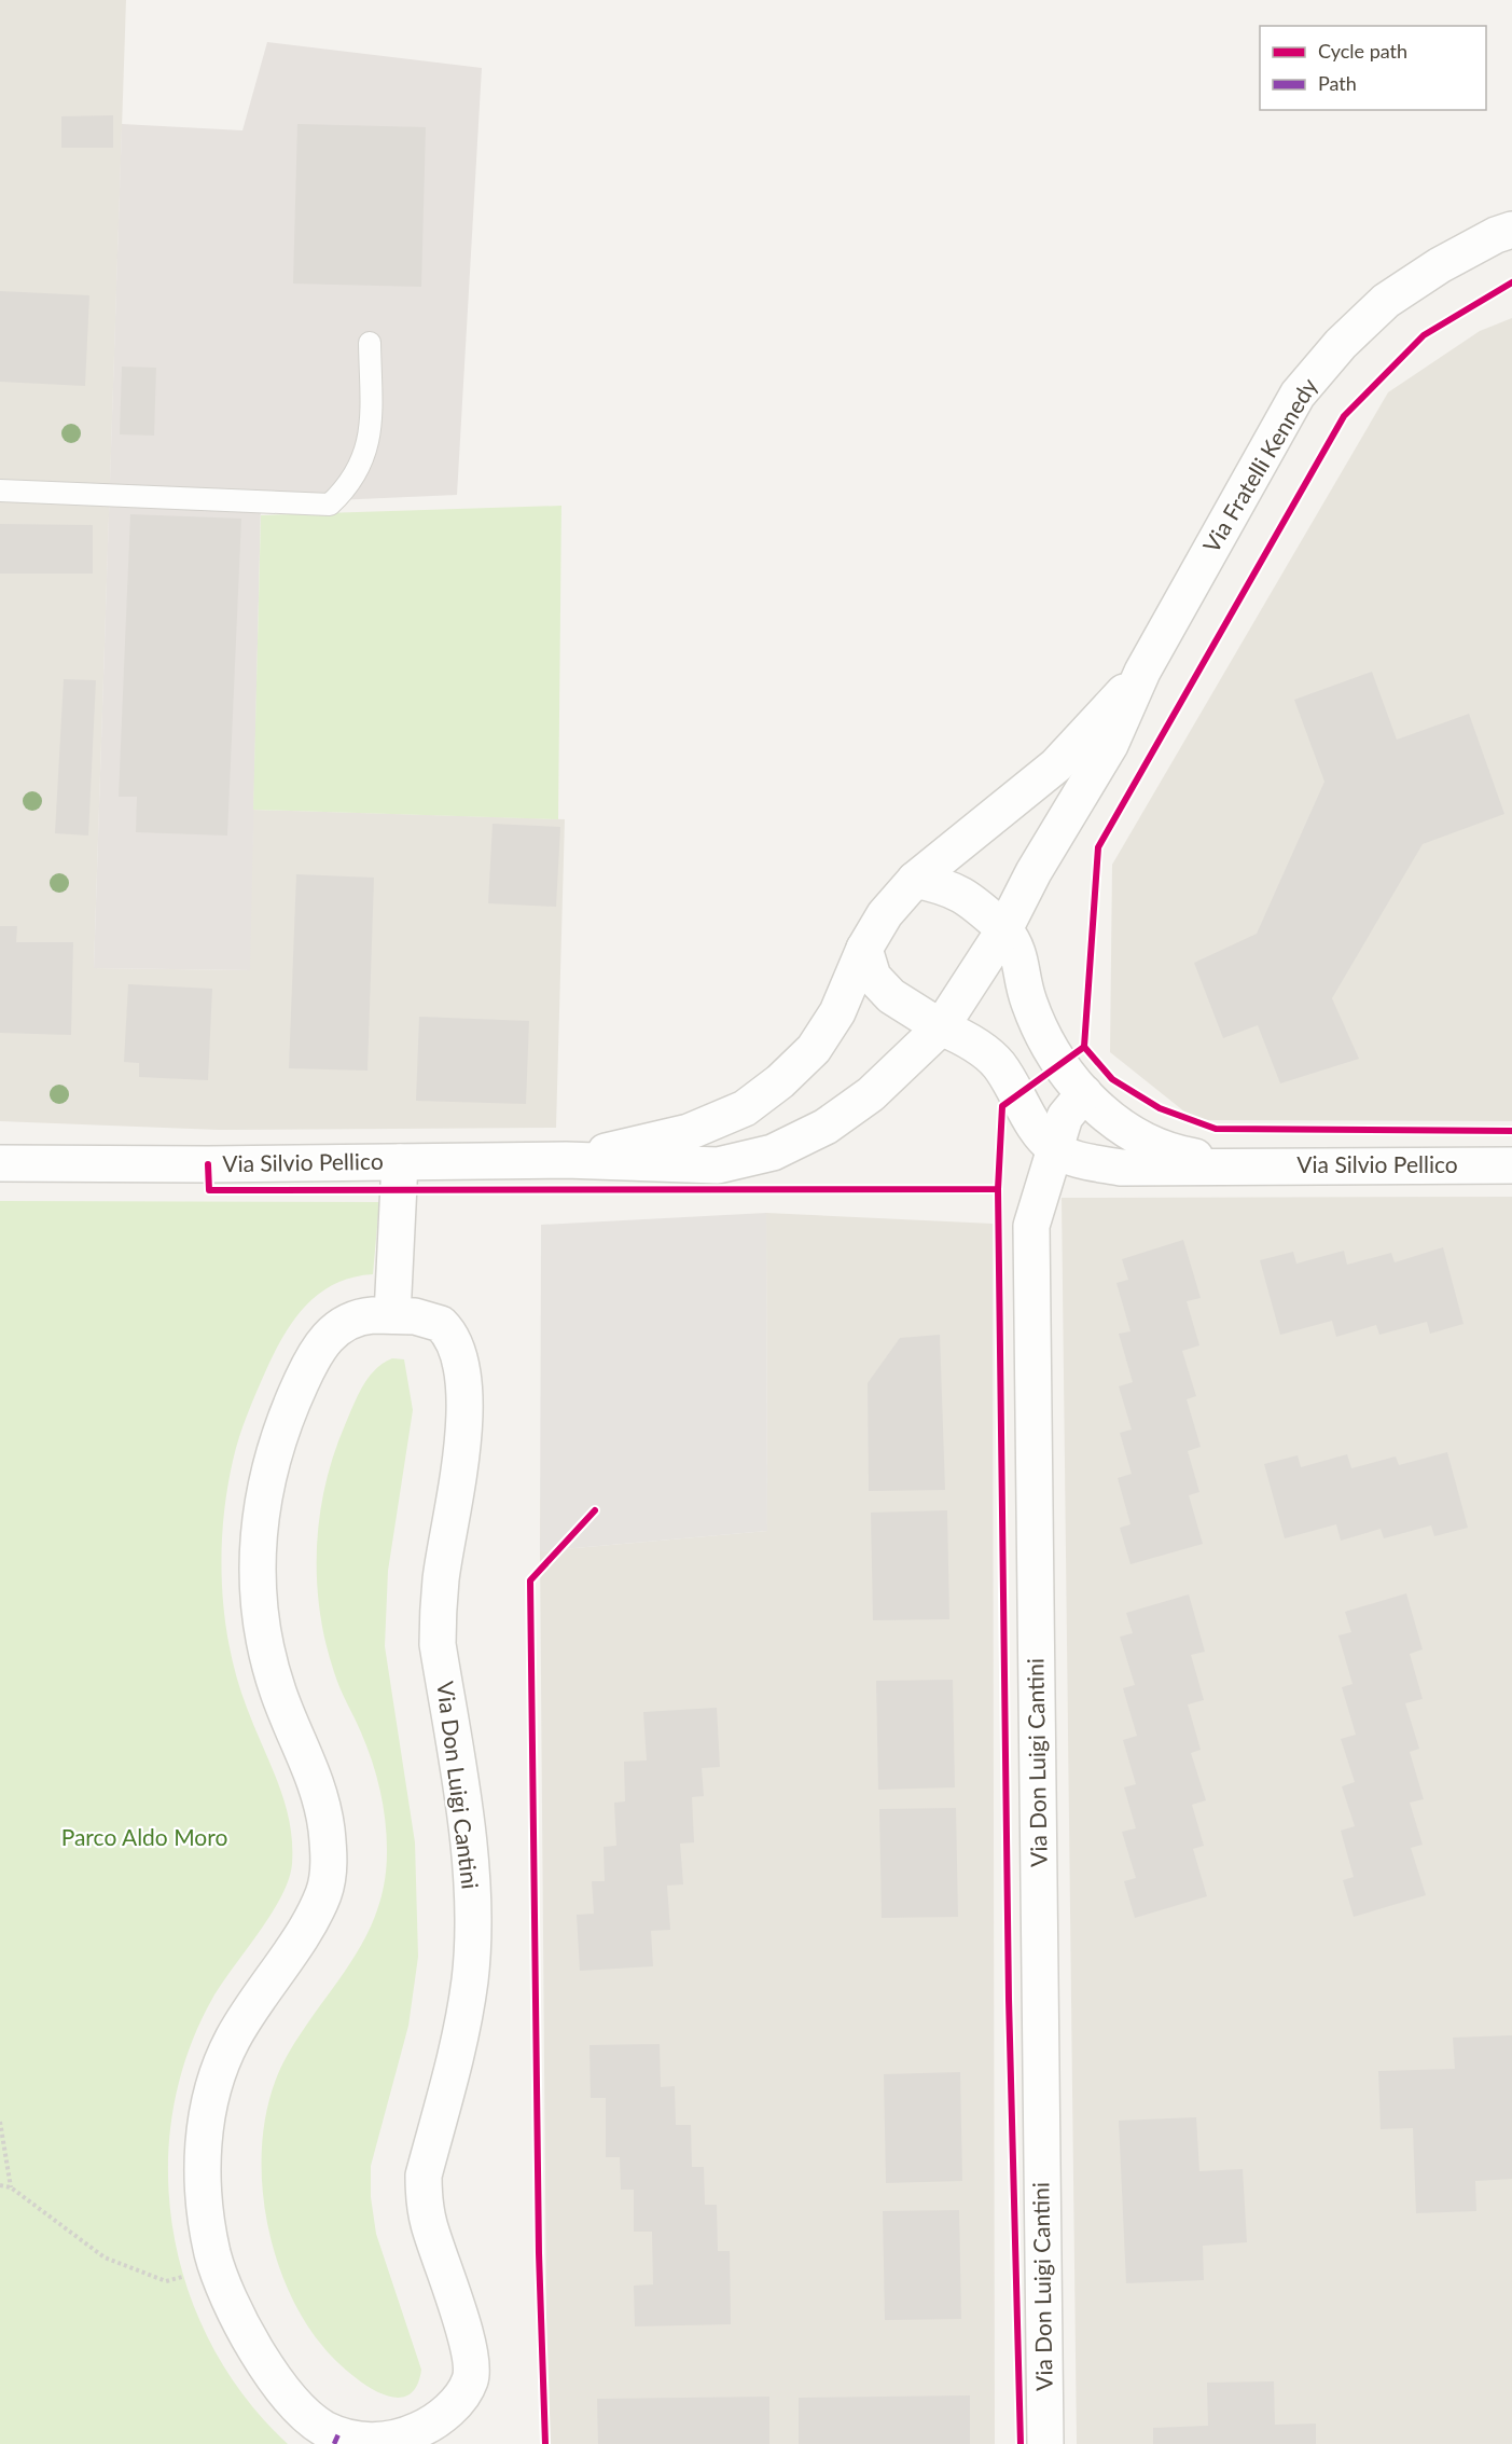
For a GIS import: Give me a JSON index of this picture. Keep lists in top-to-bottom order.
{
  "streets": {
    "street": ["Via Fratelli Kennedy", "Via Silvio Pellico", "Via Don Luigi Cantini"]
  },
  "crossings": [
    ["Via Fratelli Kennedy", "Via Silvio Pellico"],
    ["Via Silvio Pellico", "Via Don Luigi Cantini"]
  ],
  "parks": ["Parco Aldo Moro"],
  "legend": ["Cycle path", "Path"]
}
